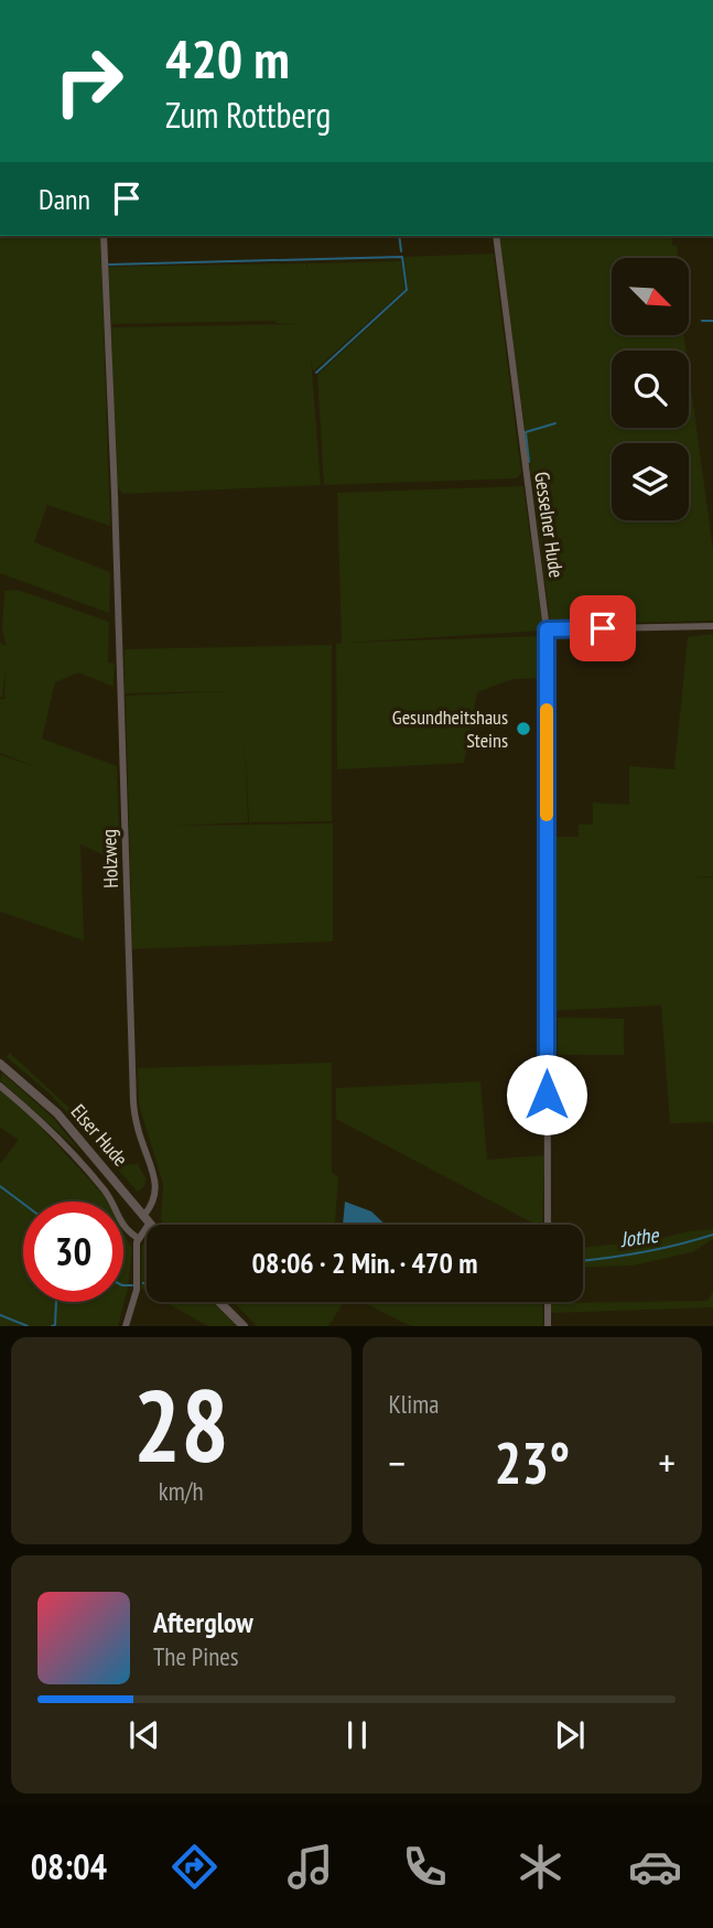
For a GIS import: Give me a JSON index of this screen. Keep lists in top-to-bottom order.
{
  "streets": {
    "street": ["Gesselner Hude", "Holzweg", "Elser Hude"]
  },
  "crossings": [
    ["Holzweg", "Elser Hude"]
  ],
  "water": ["Jothe"],
  "places": ["Gesundheitshaus Steins"],
  "north": "bottom right",
  "page": {
    "turn": ["420 m", "Zum Rottberg"],
    "then": "Dann",
    "limit": "30",
    "trip": "08:06 · 2 Min. · 470 m",
    "tile": [
      ["28", "km/h"],
      "Klima"
    ],
    "heat": ["−", "23°", "+"],
    "song": ["Afterglow", "The Pines"],
    "tabs": "08:04"
  }
}
